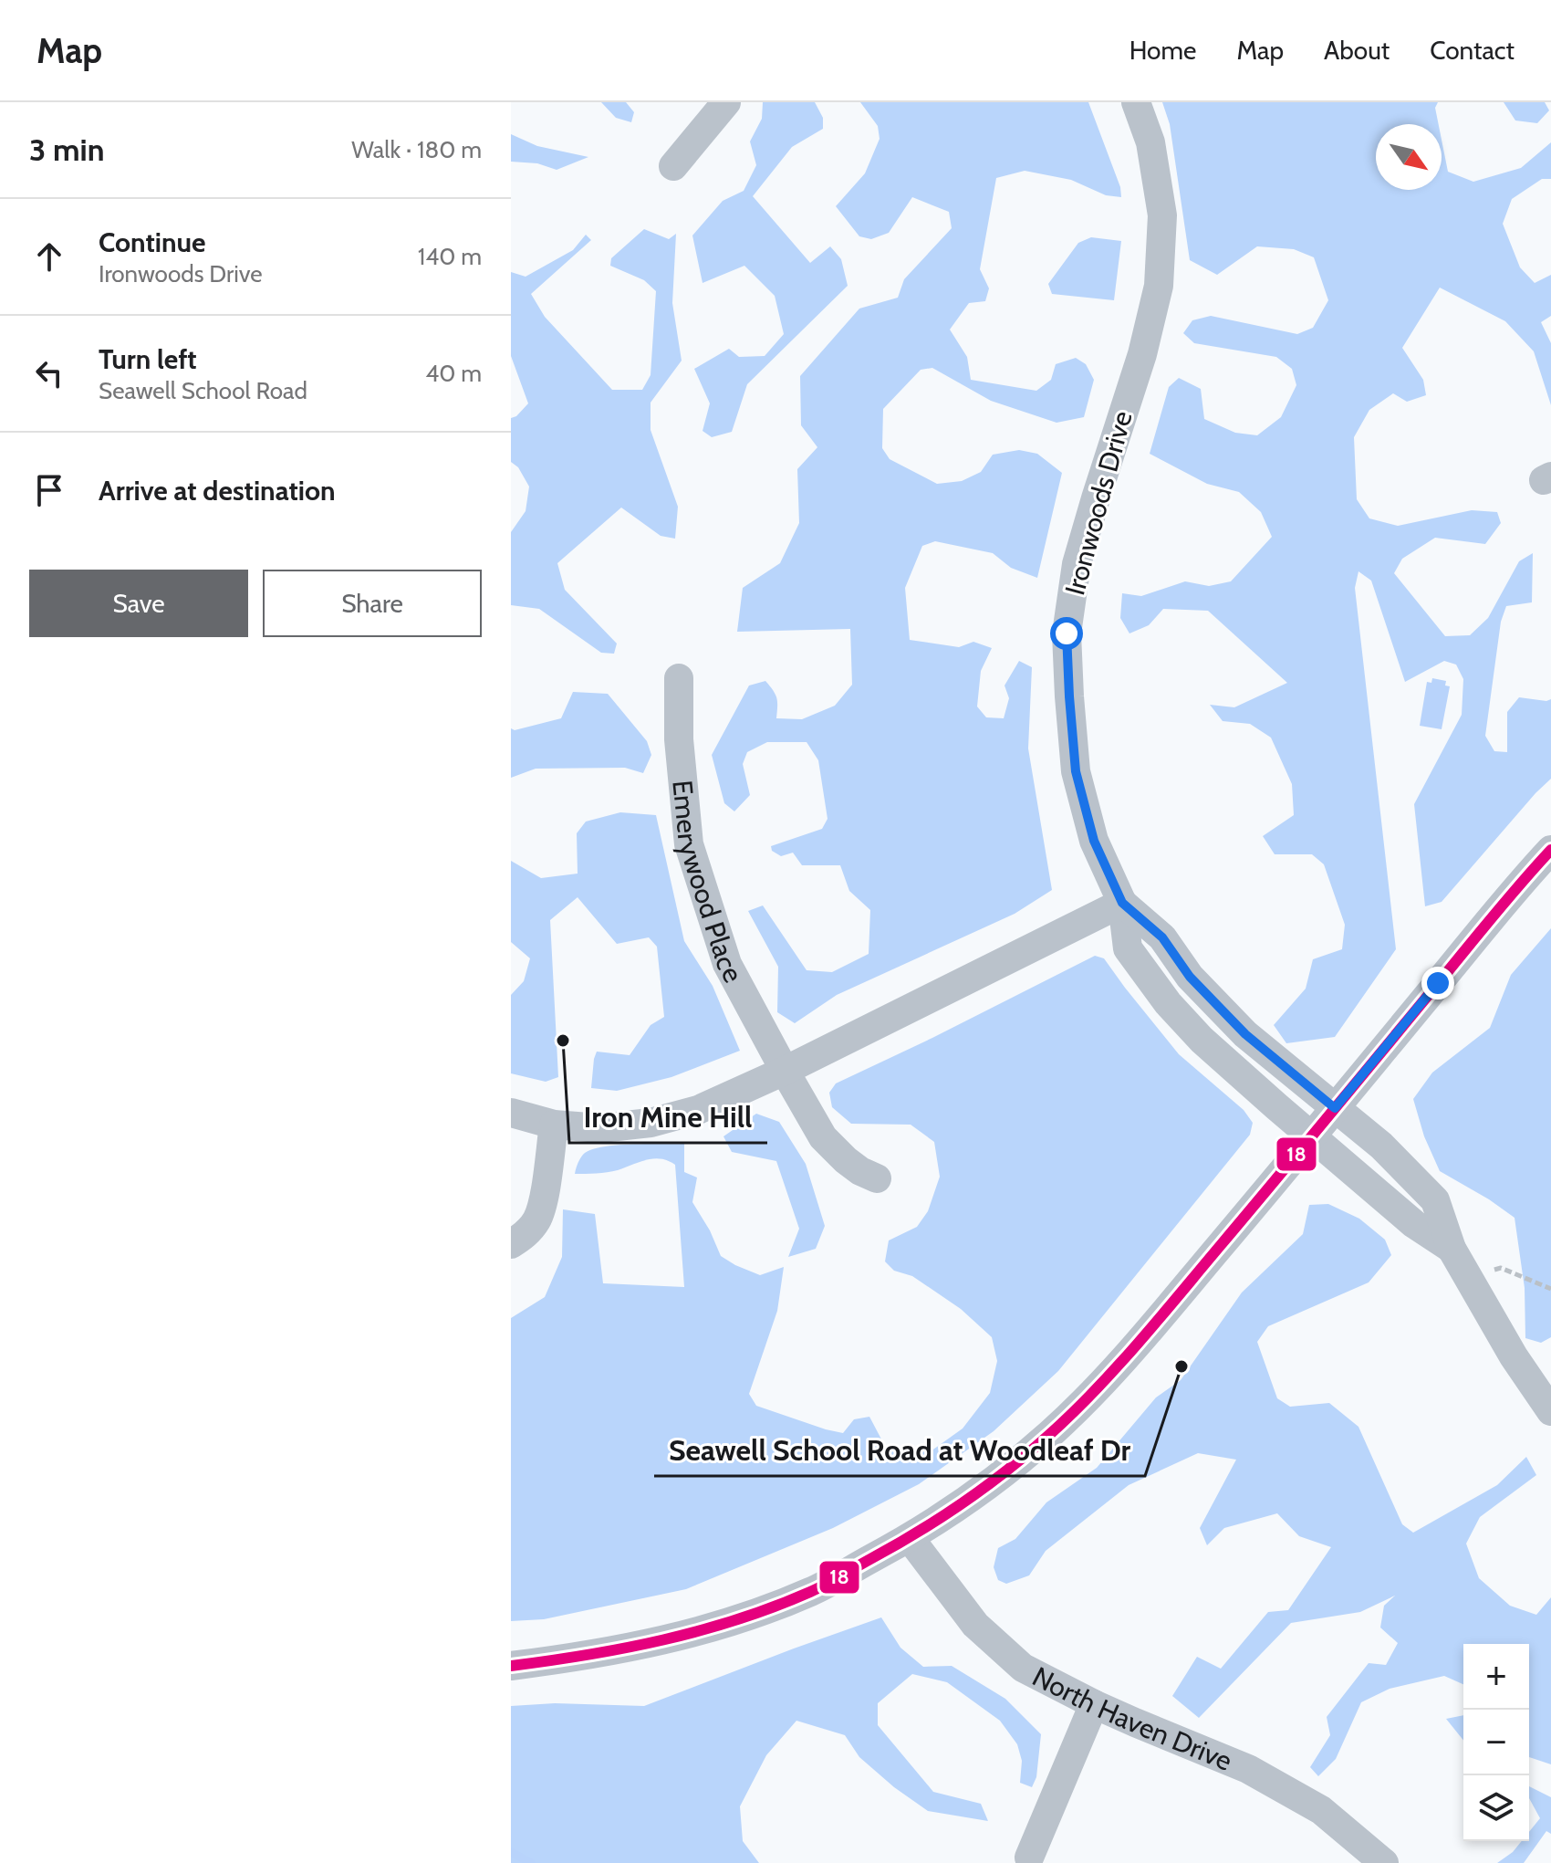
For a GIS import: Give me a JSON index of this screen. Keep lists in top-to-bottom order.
{
  "streets": {
    "street": ["Ironwoods Drive", "Emerywood Place", "North Haven Drive"]
  },
  "places": ["Iron Mine Hill", "Seawell School Road at Woodleaf Dr"],
  "lines": ["transit line 18"],
  "north": "bottom right",
  "page": {
    "header": "Map",
    "nav": [
      "Home",
      "Map",
      "About",
      "Contact"
    ],
    "heading": ["3 min", "Walk · 180 m"],
    "list": [
      ["Continue", "Ironwoods Drive", "140 m"],
      ["Turn left", "Seawell School Road", "40 m"],
      "Arrive at destination"
    ],
    "buttons": ["Save", "Share"],
    "map_buttons": ["+", "−"]
  }
}
